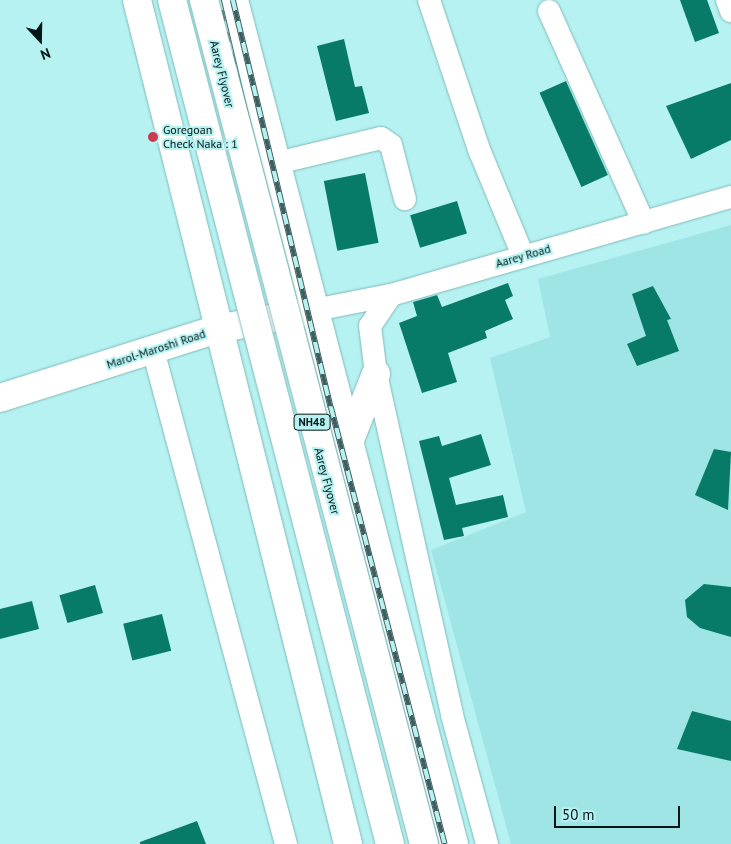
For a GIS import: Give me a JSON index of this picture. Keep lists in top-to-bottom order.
{
  "streets": {
    "main road": ["Aarey Flyover", "Marol-Maroshi Road", "NH48"],
    "street": ["Aarey Road"]
  },
  "crossings": [
    ["Aarey Road", "Marol-Maroshi Road"]
  ],
  "places": ["Goregoan Check Naka : 1"],
  "scale_bar": "50 m",
  "north": "bottom"
}
